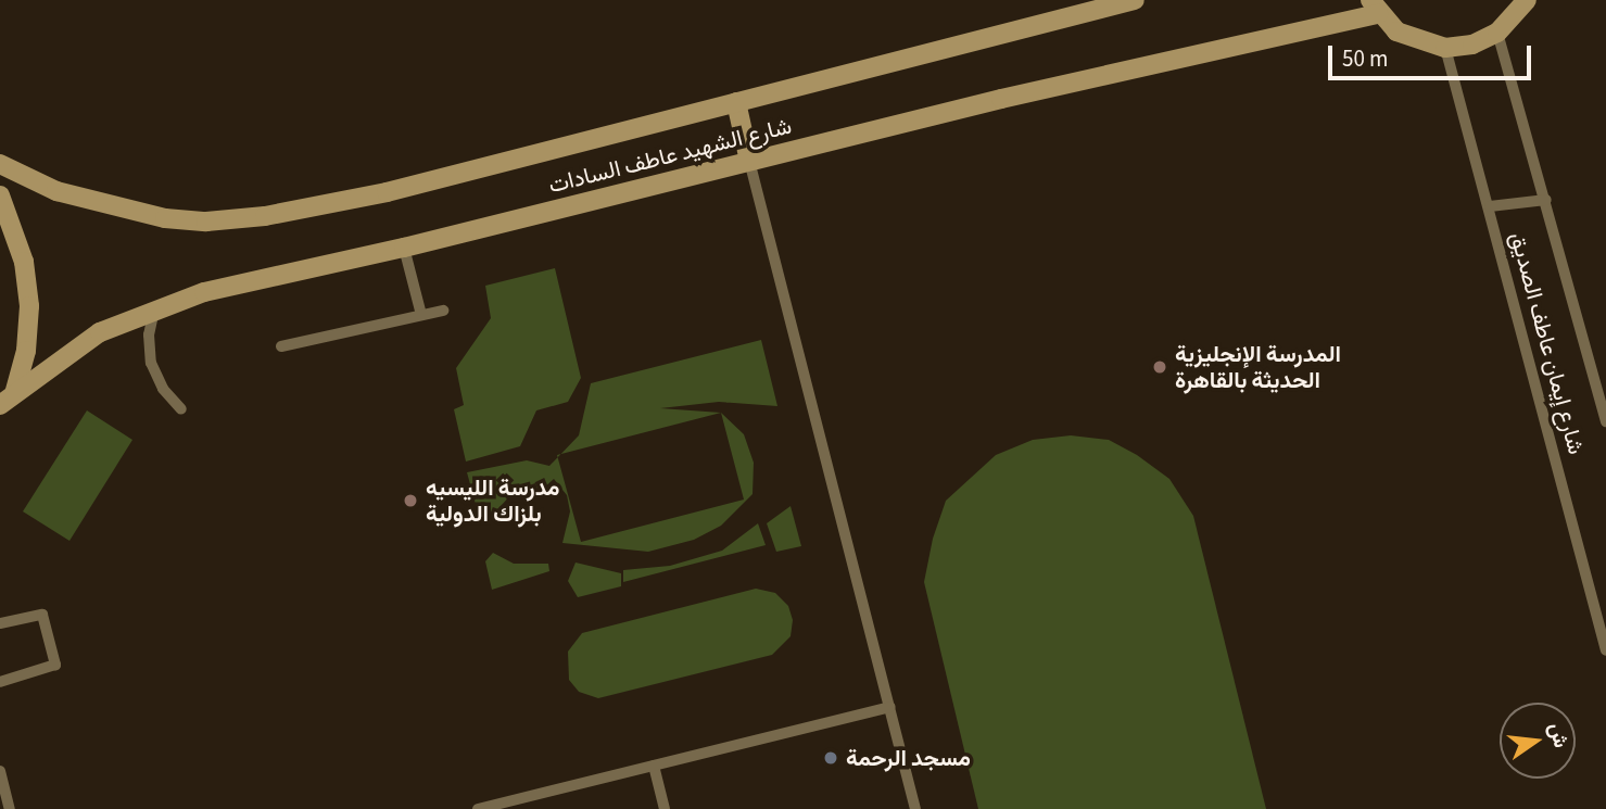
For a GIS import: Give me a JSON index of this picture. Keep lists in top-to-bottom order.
{
  "streets": {
    "street": ["شارع الشهيد عاطف السادات"],
    "lane": ["شارع إيمان عاطف الصديق"]
  },
  "places": ["المدرسة الإنجليزية الحديثة بالقاهرة", "مدرسة الليسيه بلزاك الدولية", "مسجد الرحمة"],
  "scale_bar": "50 m",
  "north": "right"
}
